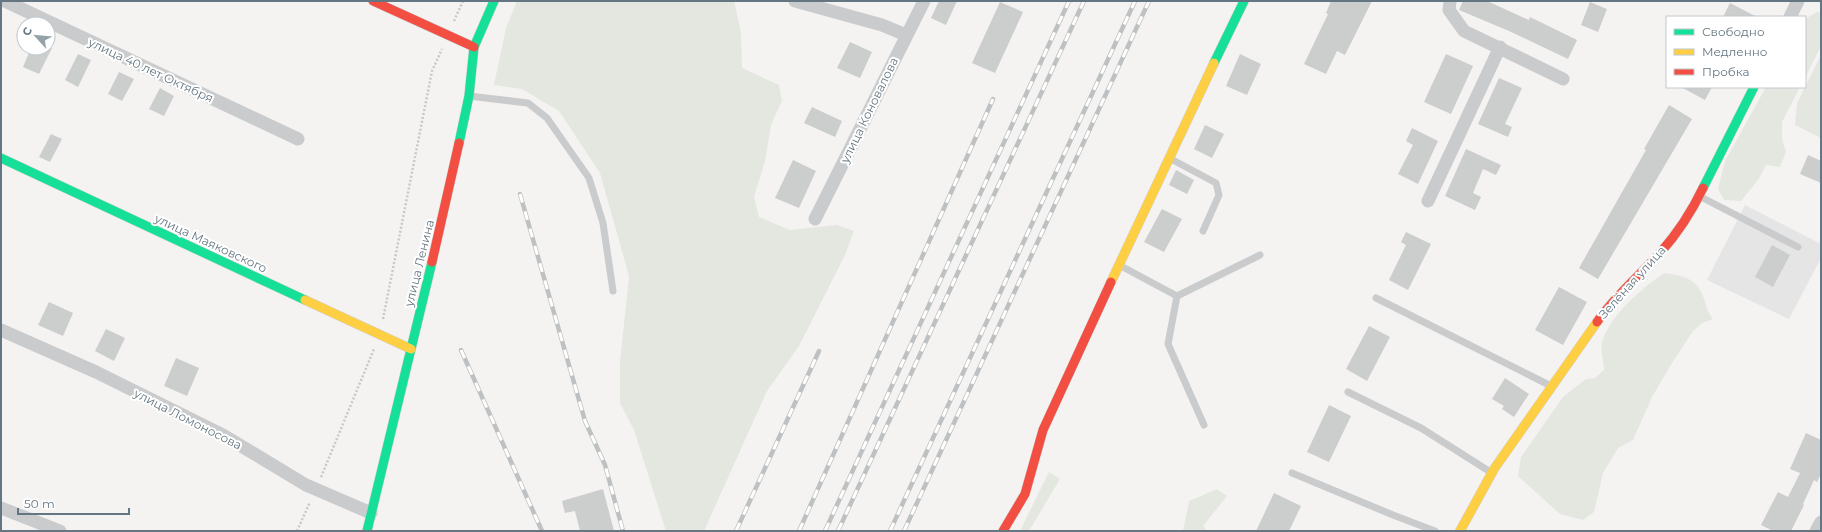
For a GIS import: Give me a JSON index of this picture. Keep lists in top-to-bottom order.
{
  "streets": {
    "street": [
      "улица 40 лет Октября",
      "улица Коновалова",
      "улица Маяковского",
      "улица Ленина",
      "Зелёная улица",
      "улица Ломоносова"
    ]
  },
  "crossings": [
    ["улица Маяковского", "улица Ленина"],
    ["улица Ленина", "улица Ломоносова"]
  ],
  "legend": ["Свободно", "Медленно", "Пробка"],
  "scale_bar": "50 m",
  "north": "top left"
}
